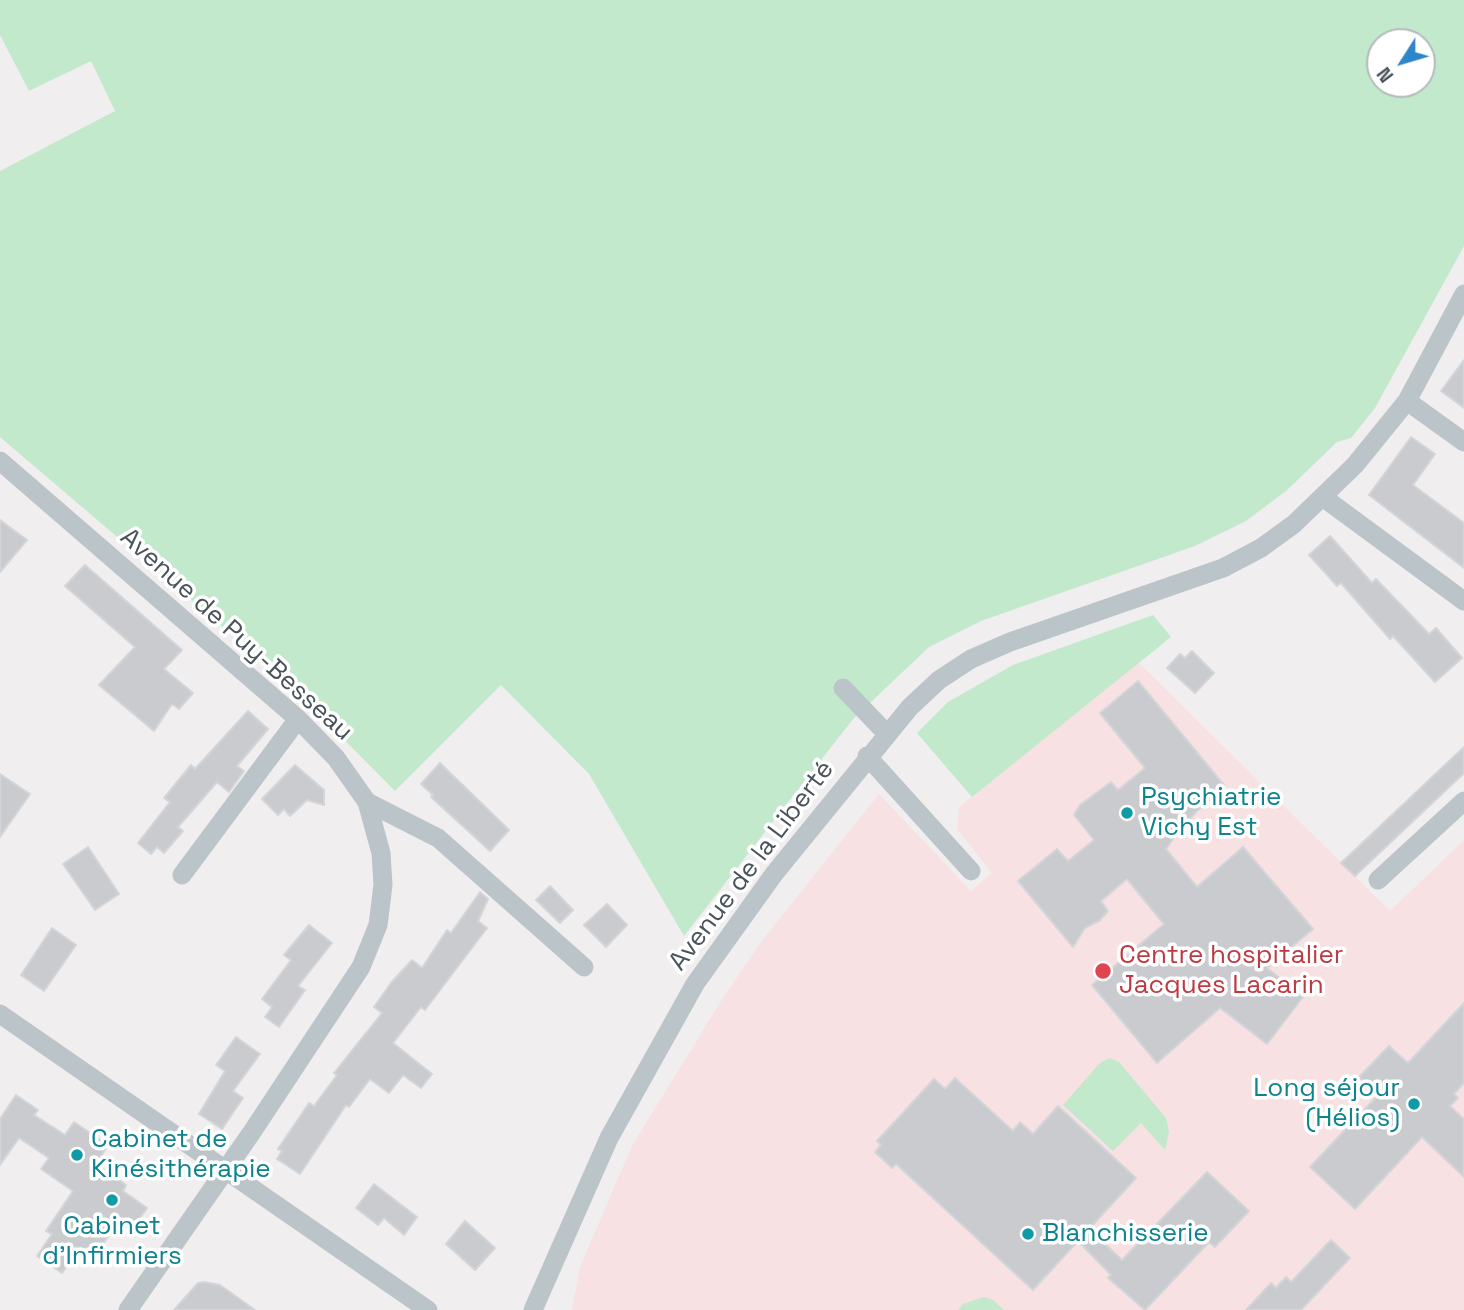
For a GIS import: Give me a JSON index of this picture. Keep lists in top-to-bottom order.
{
  "streets": {
    "street": ["Avenue de Puy-Besseau", "Avenue de la Liberté"]
  },
  "places": [
    "Psychiatrie Vichy Est",
    "Centre hospitalier Jacques Lacarin",
    "Long séjour (Hélios)",
    "Cabinet de Kinésithérapie",
    "Cabinet d'Infirmiers",
    "Blanchisserie"
  ],
  "north": "bottom left"
}
